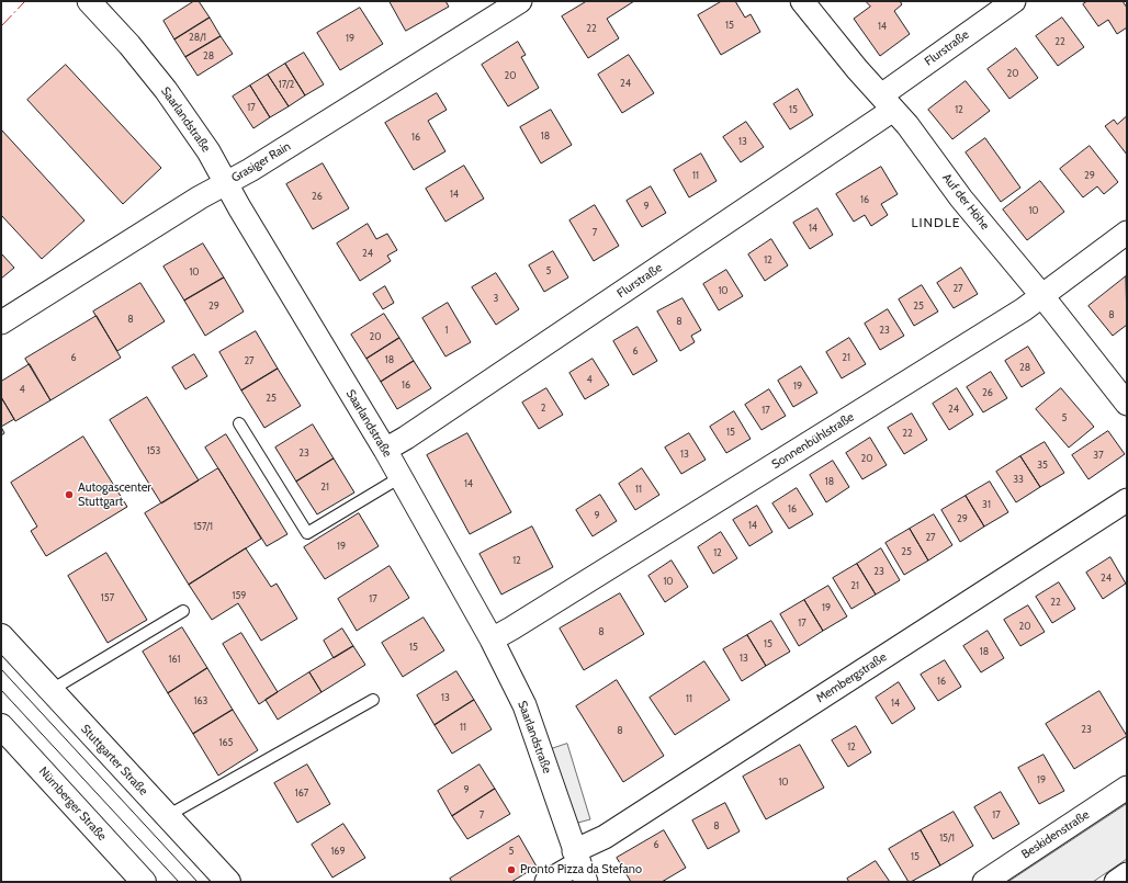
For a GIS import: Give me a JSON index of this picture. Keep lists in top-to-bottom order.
{
  "streets": {
    "main road": ["Stuttgarter Straße", "Nürnberger Straße"],
    "street": [
      "Flurstraße",
      "Saarlandstraße",
      "Grasiger Rain",
      "Auf der Höhe",
      "Sonnenbühlstraße",
      "Membergstraße",
      "Beskidenstraße"
    ]
  },
  "crossings": [
    ["Flurstraße", "Saarlandstraße"],
    ["Flurstraße", "Auf der Höhe"],
    ["Saarlandstraße", "Grasiger Rain"],
    ["Saarlandstraße", "Sonnenbühlstraße"],
    ["Saarlandstraße", "Membergstraße"],
    ["Auf der Höhe", "Sonnenbühlstraße"]
  ],
  "districts": ["LINDLE"],
  "places": ["Autogascenter Stuttgart", "Pronto Pizza da Stefano"],
  "house_numbers": [
    "15",
    "14",
    "22",
    "28/1",
    "19",
    "22",
    "28",
    "20",
    "20",
    "24",
    "17/2",
    "17",
    "15",
    "12",
    "18",
    "16",
    "13",
    "11",
    "29",
    "14",
    "26",
    "16",
    "9",
    "10",
    "14",
    "7",
    "24",
    "12",
    "5",
    "10",
    "27",
    "10",
    "3",
    "29",
    "25",
    "8",
    "8",
    "8",
    "1",
    "23",
    "20",
    "6",
    "6",
    "21",
    "18",
    "27",
    "28",
    "4",
    "16",
    "19",
    "4",
    "26",
    "25",
    "2",
    "24",
    "17",
    "5",
    "15",
    "22",
    "153",
    "23",
    "13",
    "37",
    "20",
    "35",
    "33",
    "18",
    "14",
    "21",
    "11",
    "31",
    "16",
    "9",
    "29",
    "14",
    "157/1",
    "27",
    "19",
    "25",
    "12",
    "12",
    "23",
    "24",
    "10",
    "21",
    "159",
    "157",
    "17",
    "22",
    "19",
    "17",
    "20",
    "8",
    "15",
    "15",
    "18",
    "13",
    "161",
    "16",
    "13",
    "11",
    "163",
    "14",
    "11",
    "23",
    "8",
    "165",
    "12",
    "19",
    "10",
    "9",
    "167",
    "7",
    "17",
    "8",
    "15/1",
    "6",
    "169",
    "5",
    "15"
  ]
}
